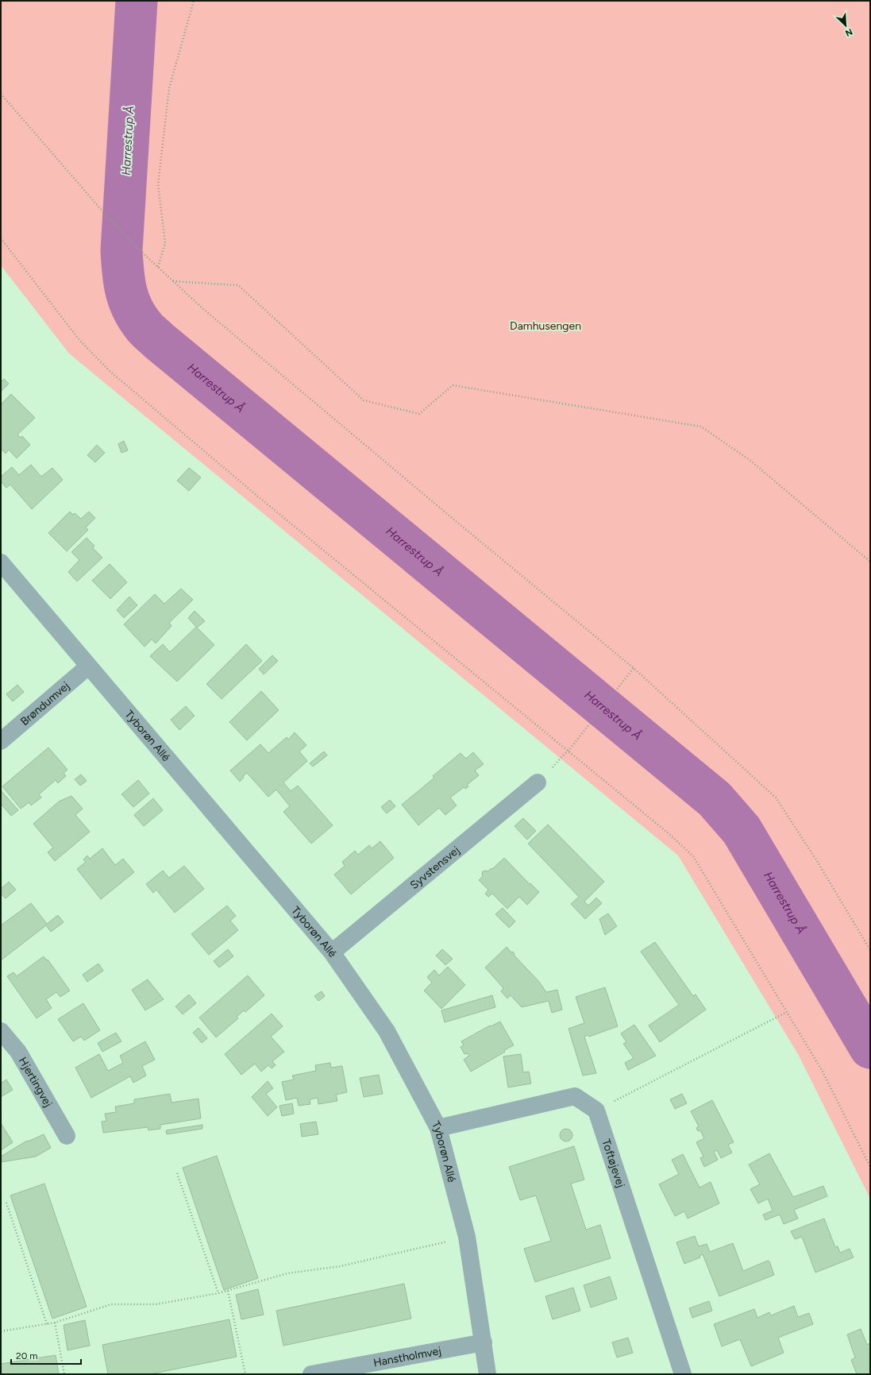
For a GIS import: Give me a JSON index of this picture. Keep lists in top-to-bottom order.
{
  "streets": {
    "street": [
      "Brøndumvej",
      "Tyborøn Allé",
      "Syvstensvej",
      "Hjertingvej",
      "Toftøjevej",
      "Hanstholmvej"
    ]
  },
  "crossings": [
    ["Brøndumvej", "Tyborøn Allé"],
    ["Tyborøn Allé", "Syvstensvej"],
    ["Tyborøn Allé", "Hanstholmvej"]
  ],
  "water": ["Harrestrup Å"],
  "parks": ["Damhusengen"],
  "scale_bar": "20 m",
  "north": "bottom right"
}
